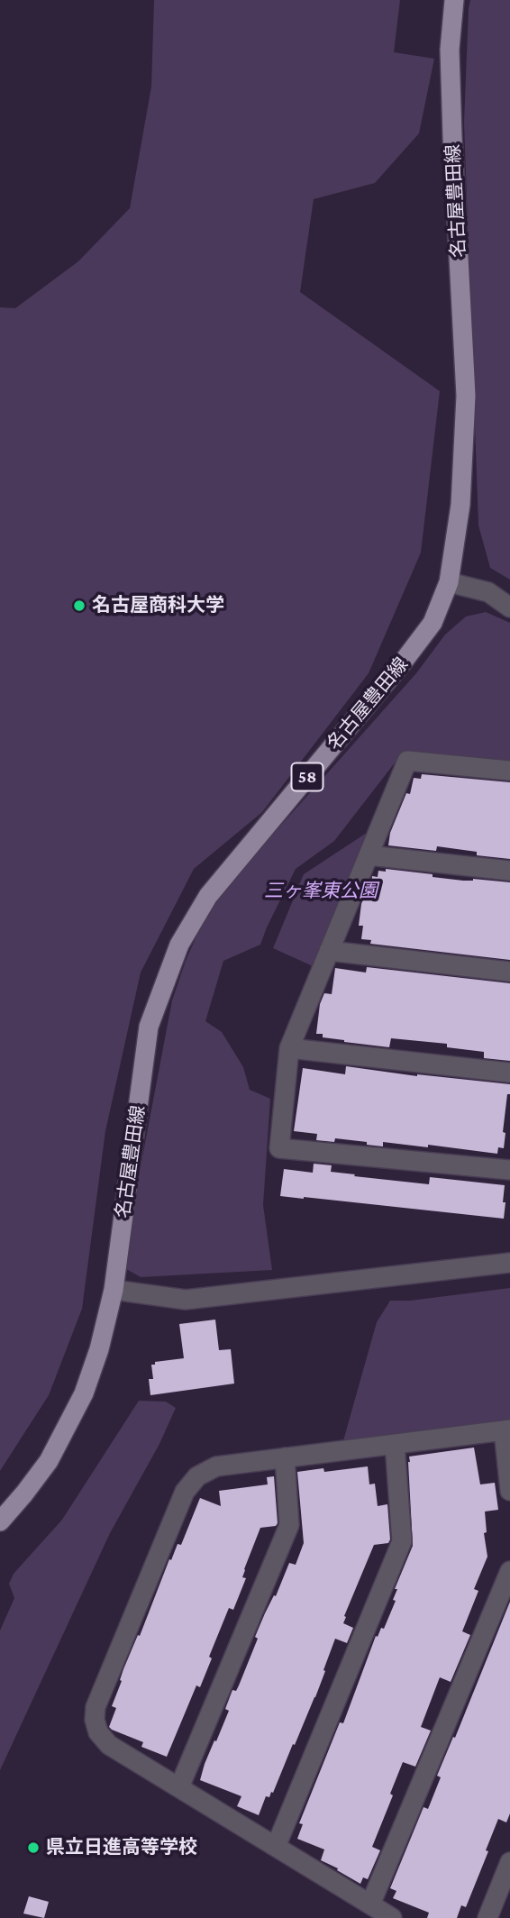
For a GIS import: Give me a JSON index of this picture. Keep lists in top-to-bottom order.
{
  "streets": {
    "main road": ["名古屋豊田線", "58"]
  },
  "parks": ["三ヶ峯東公園"],
  "places": ["名古屋商科大学", "県立日進高等学校"]
}
